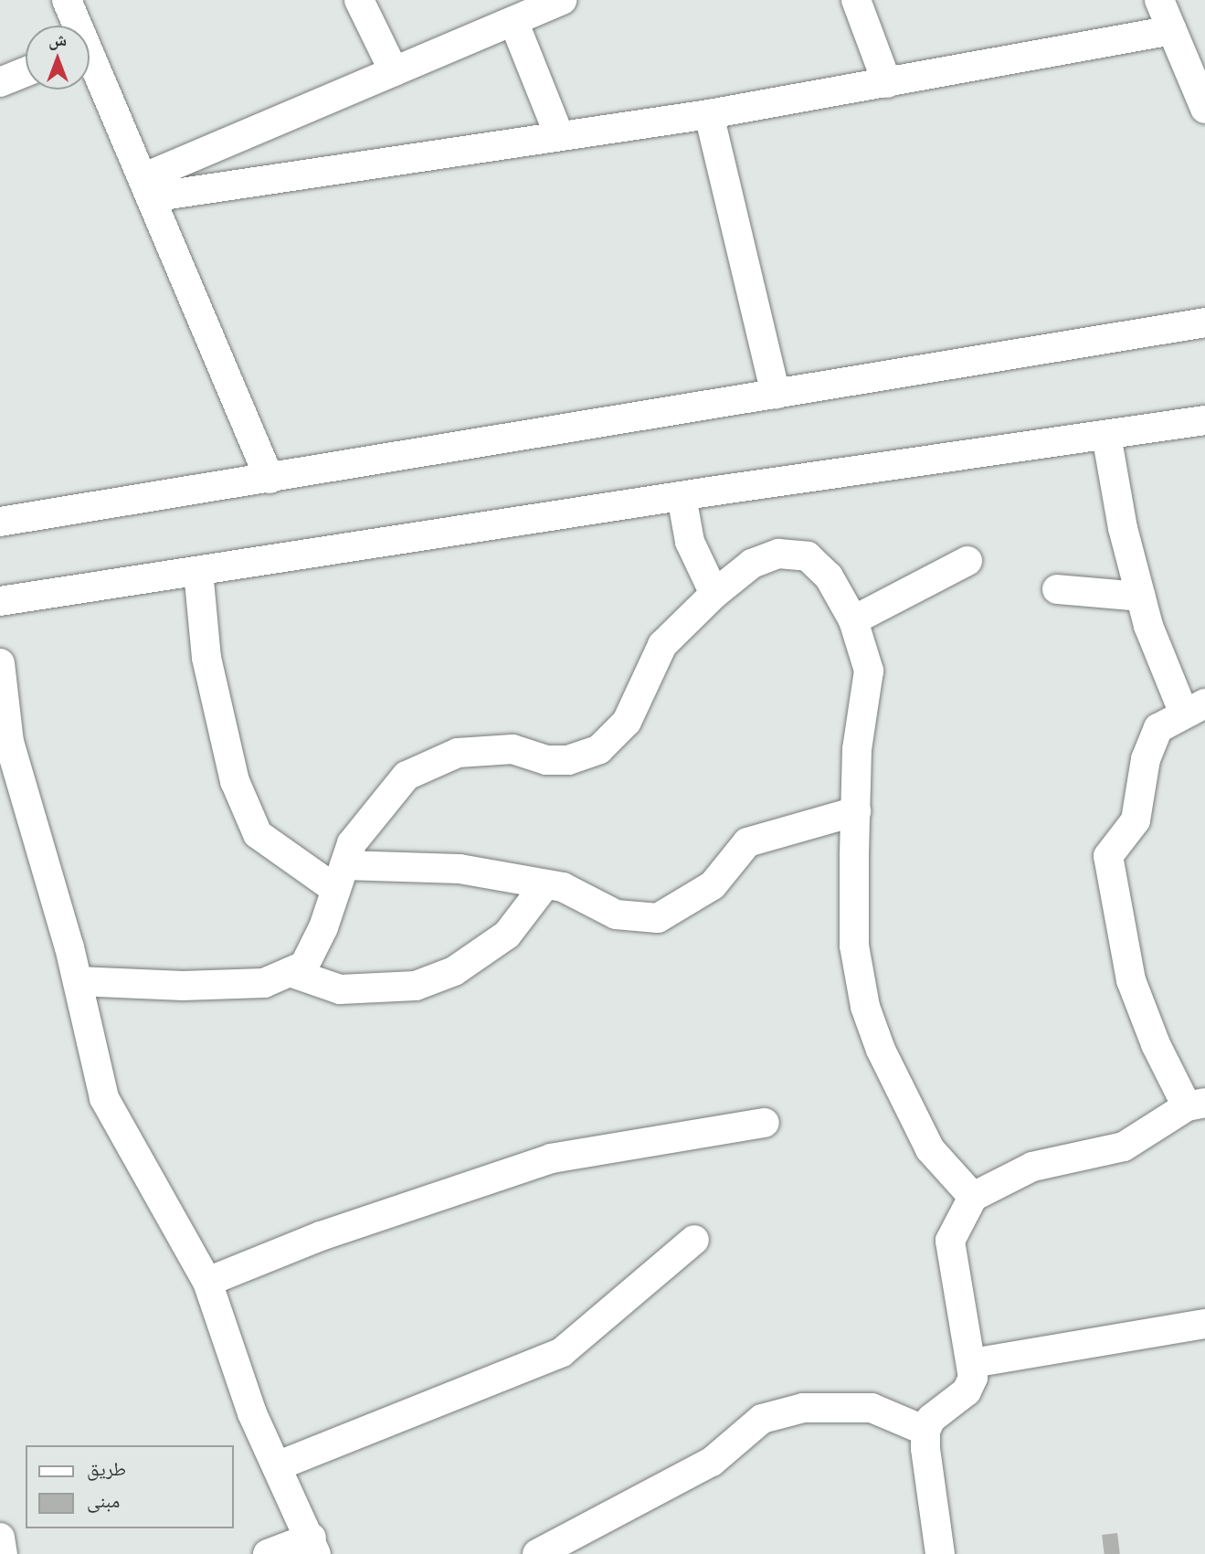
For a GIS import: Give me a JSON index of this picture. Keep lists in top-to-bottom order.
{
  "legend": ["طريق", "مبنى"],
  "north": "top"
}
